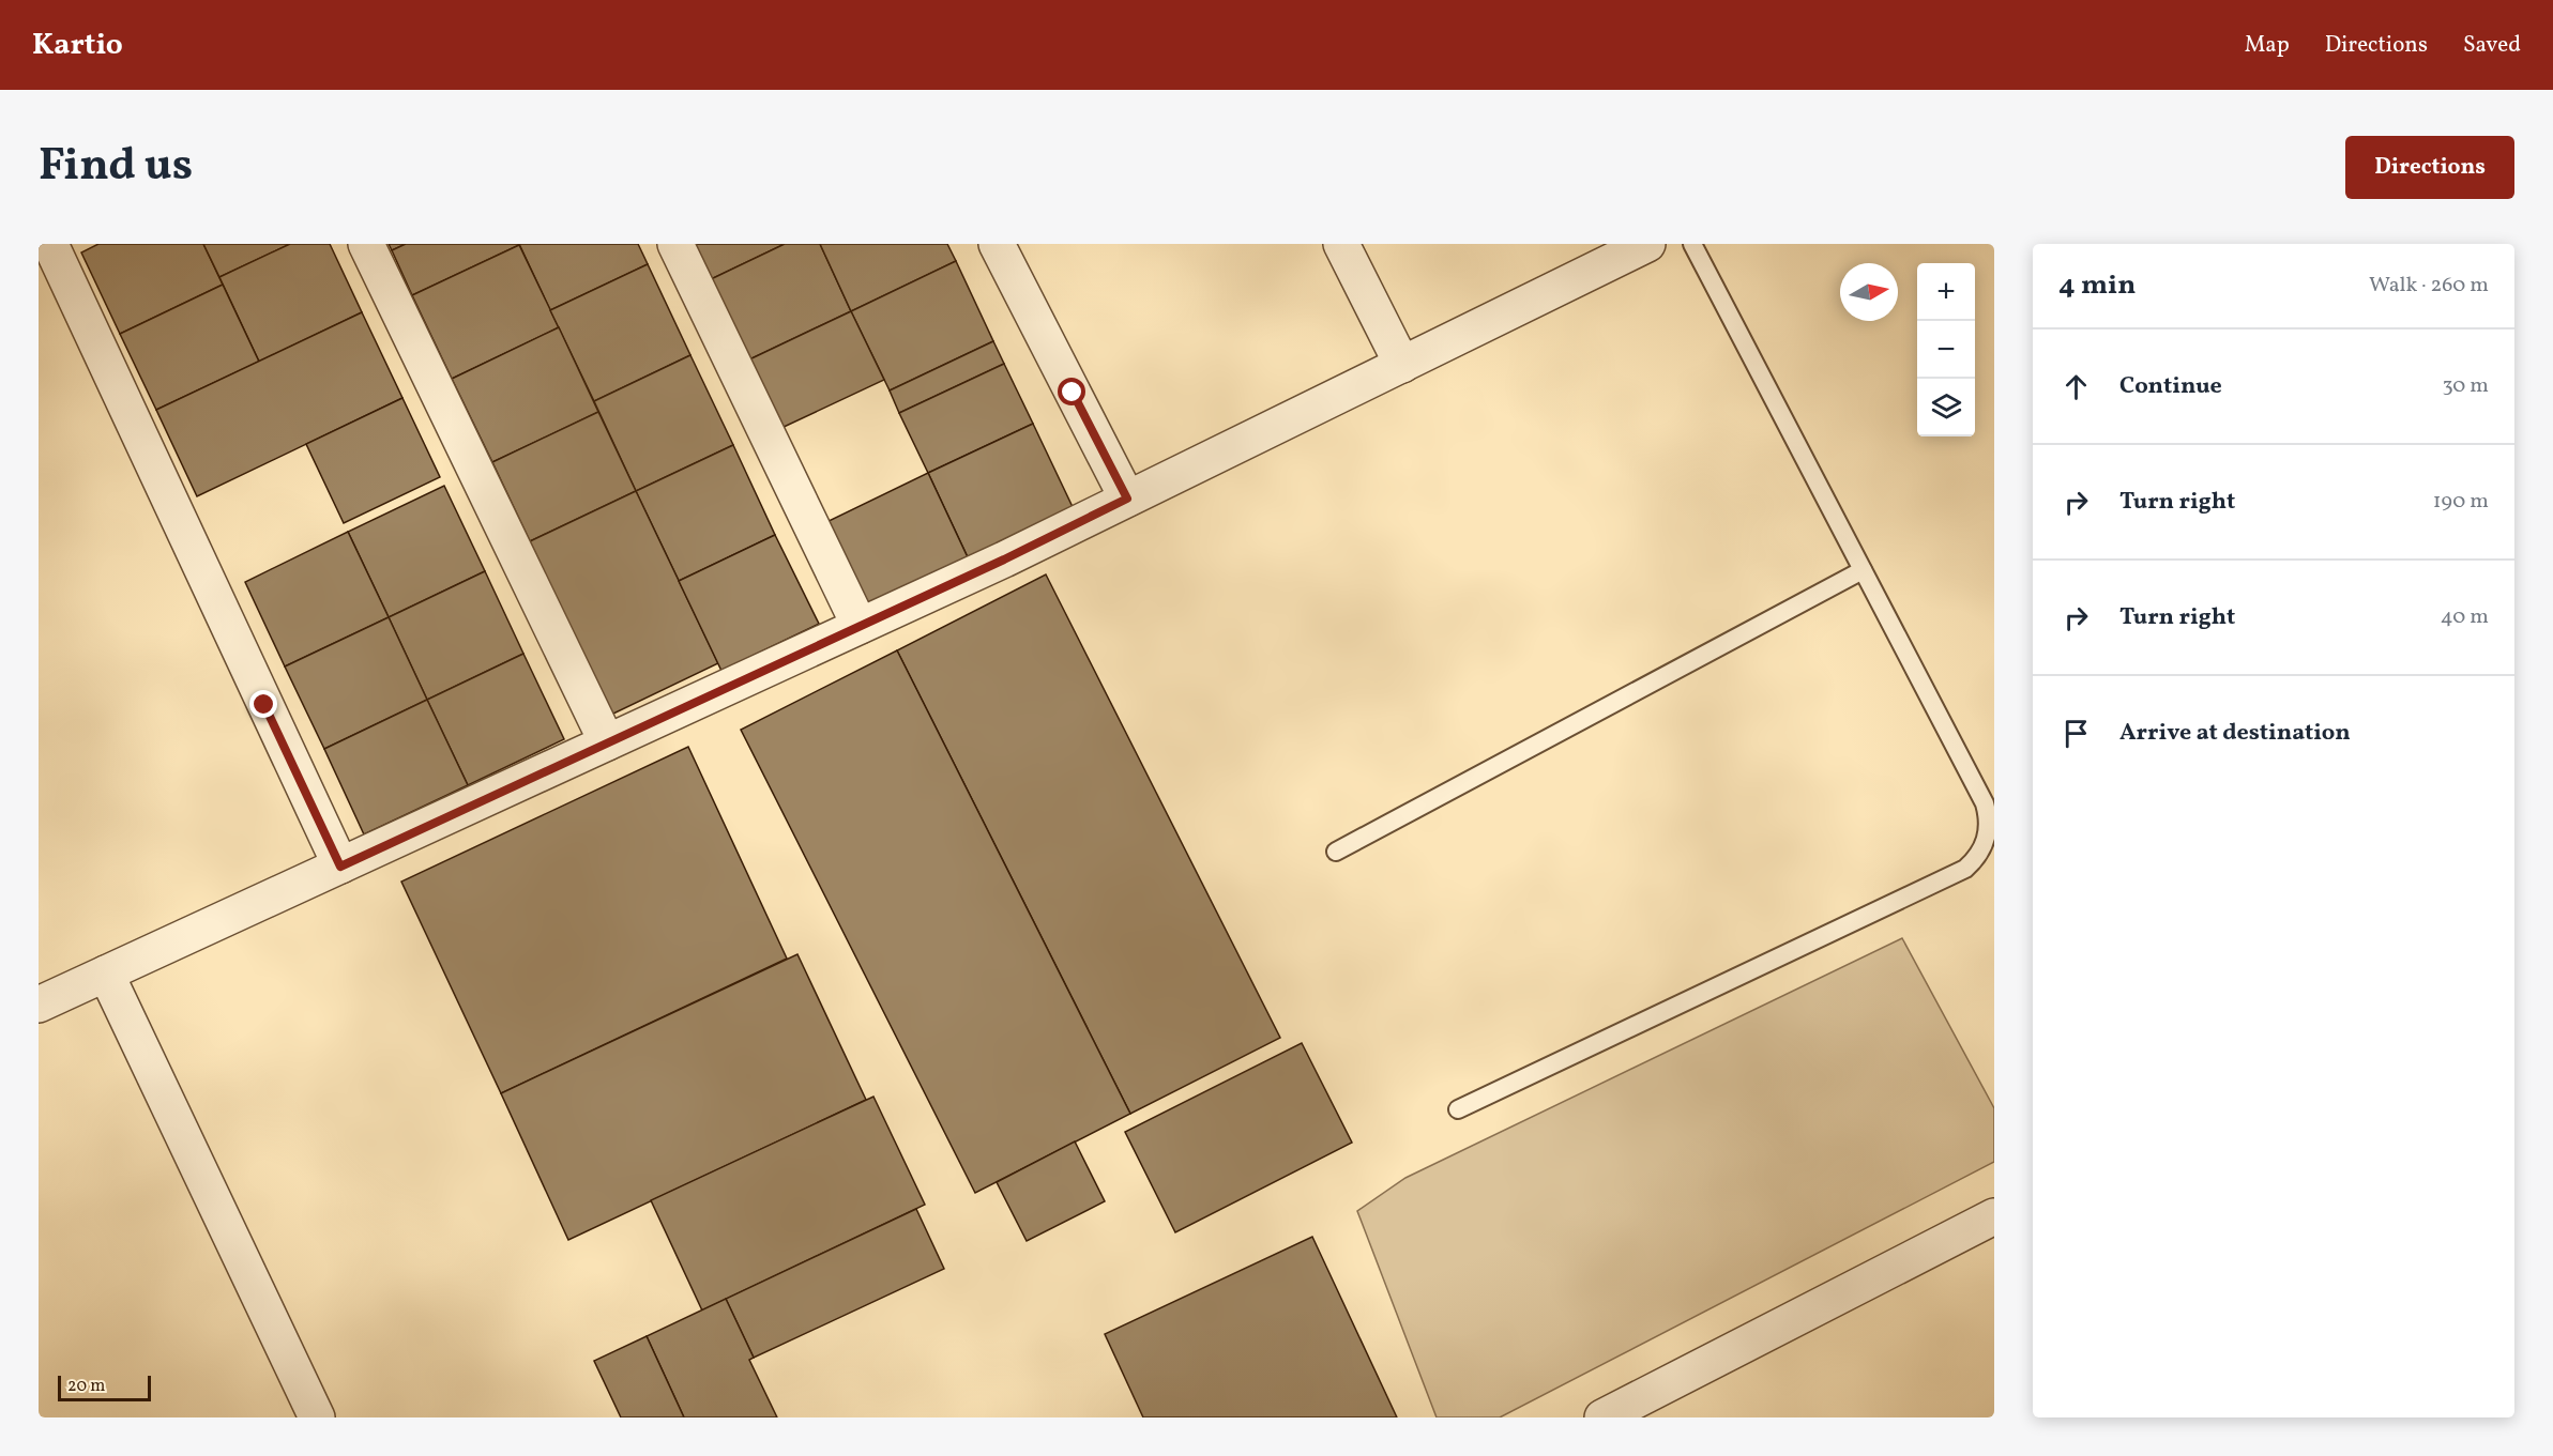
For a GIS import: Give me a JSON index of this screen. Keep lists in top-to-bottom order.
{
  "scale_bar": "20 m",
  "north": "right",
  "page": {
    "header": "Kartio",
    "nav": ["Map", "Directions", "Saved"],
    "title": "Find us",
    "buttons": "Directions",
    "heading": ["4 min", "Walk · 260 m"],
    "map_buttons": ["+", "−"],
    "list": [
      ["Continue", "30 m"],
      ["Turn right", "190 m"],
      ["Turn right", "40 m"],
      "Arrive at destination"
    ],
    "scale": "20 m"
  }
}
